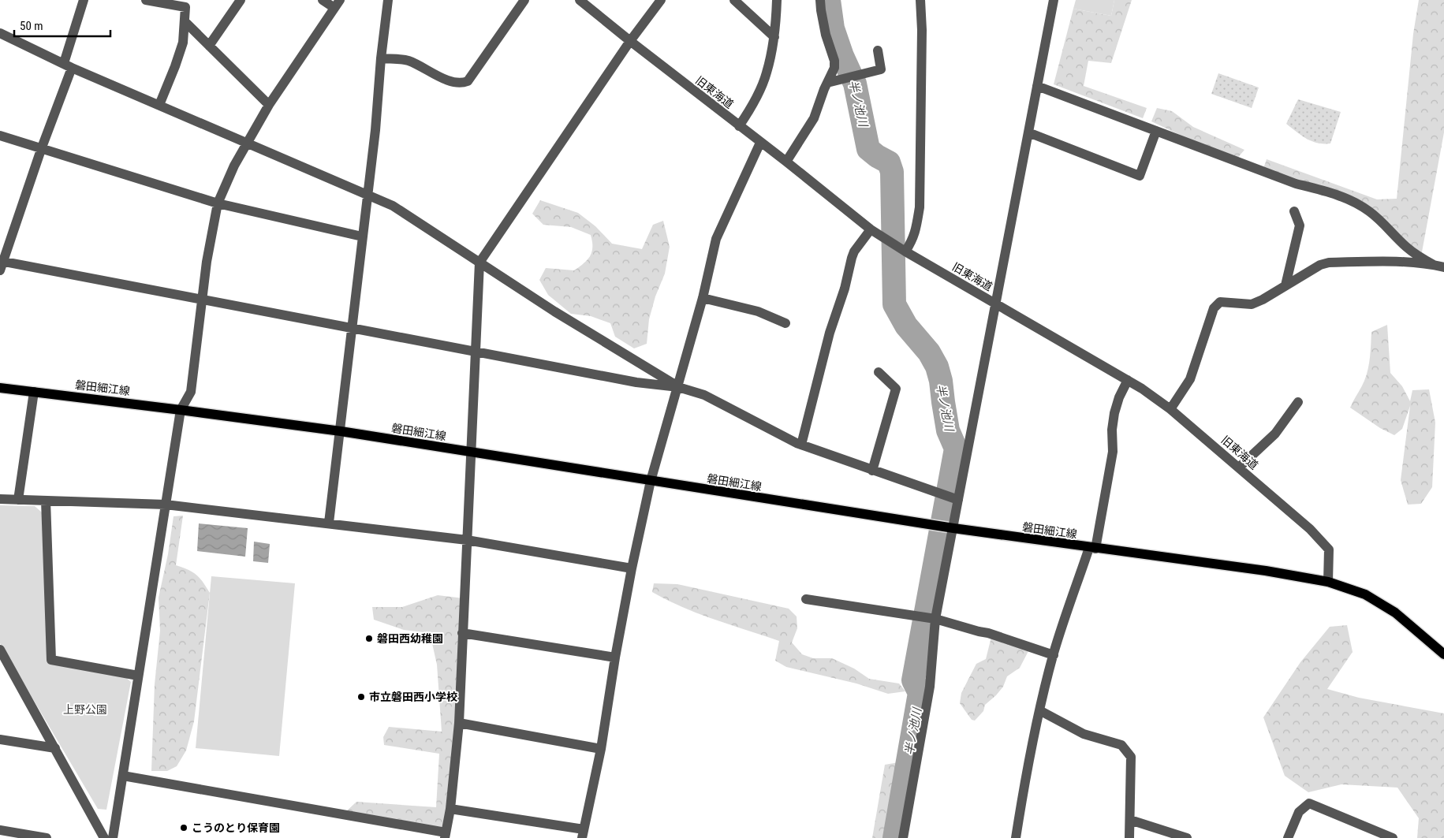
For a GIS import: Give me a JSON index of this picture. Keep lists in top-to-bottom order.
{
  "streets": {
    "main road": ["磐田細江線"],
    "street": ["旧東海道"]
  },
  "crossings": [
    ["旧東海道", "磐田細江線"]
  ],
  "water": ["半ノ池川"],
  "parks": ["上野公園"],
  "places": ["磐田西幼稚園", "市立磐田西小学校", "こうのとり保育園"],
  "scale_bar": "50 m"
}
